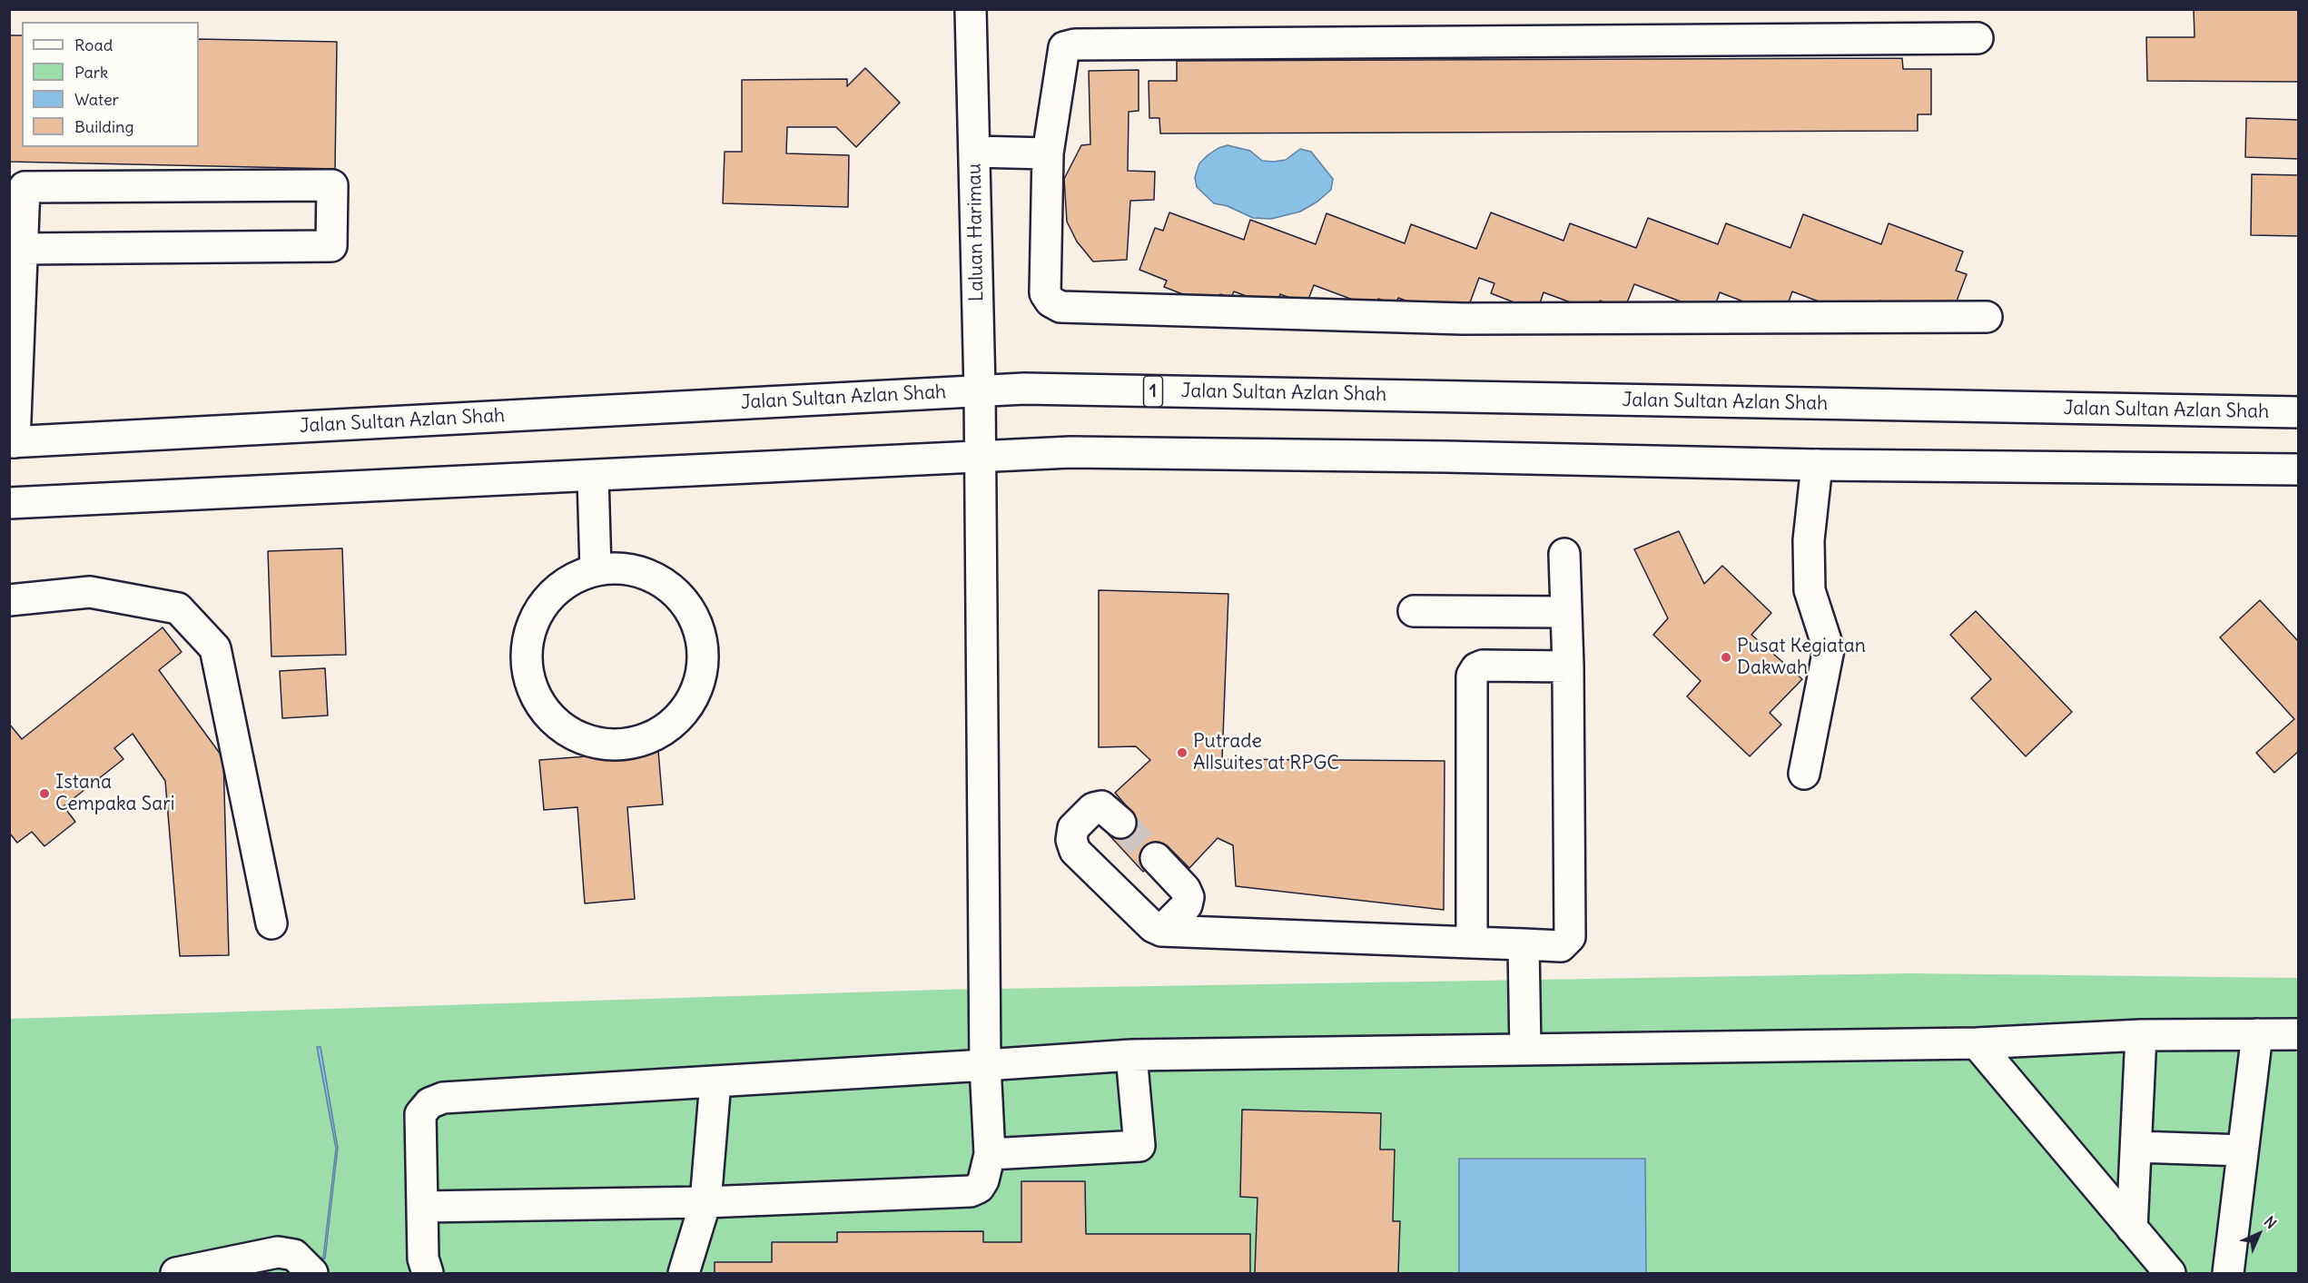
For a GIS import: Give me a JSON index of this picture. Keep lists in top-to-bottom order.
{
  "streets": {
    "main road": ["Laluan Harimau", "1", "Jalan Sultan Azlan Shah"]
  },
  "crossings": [
    ["Laluan Harimau", "Jalan Sultan Azlan Shah"]
  ],
  "places": ["Pusat Kegiatan Dakwah", "Putrade Allsuites at RPGC", "Istana Cempaka Sari"],
  "legend": [
    "Road",
    "Park",
    "Water",
    "Building"
  ],
  "north": "top right"
}
